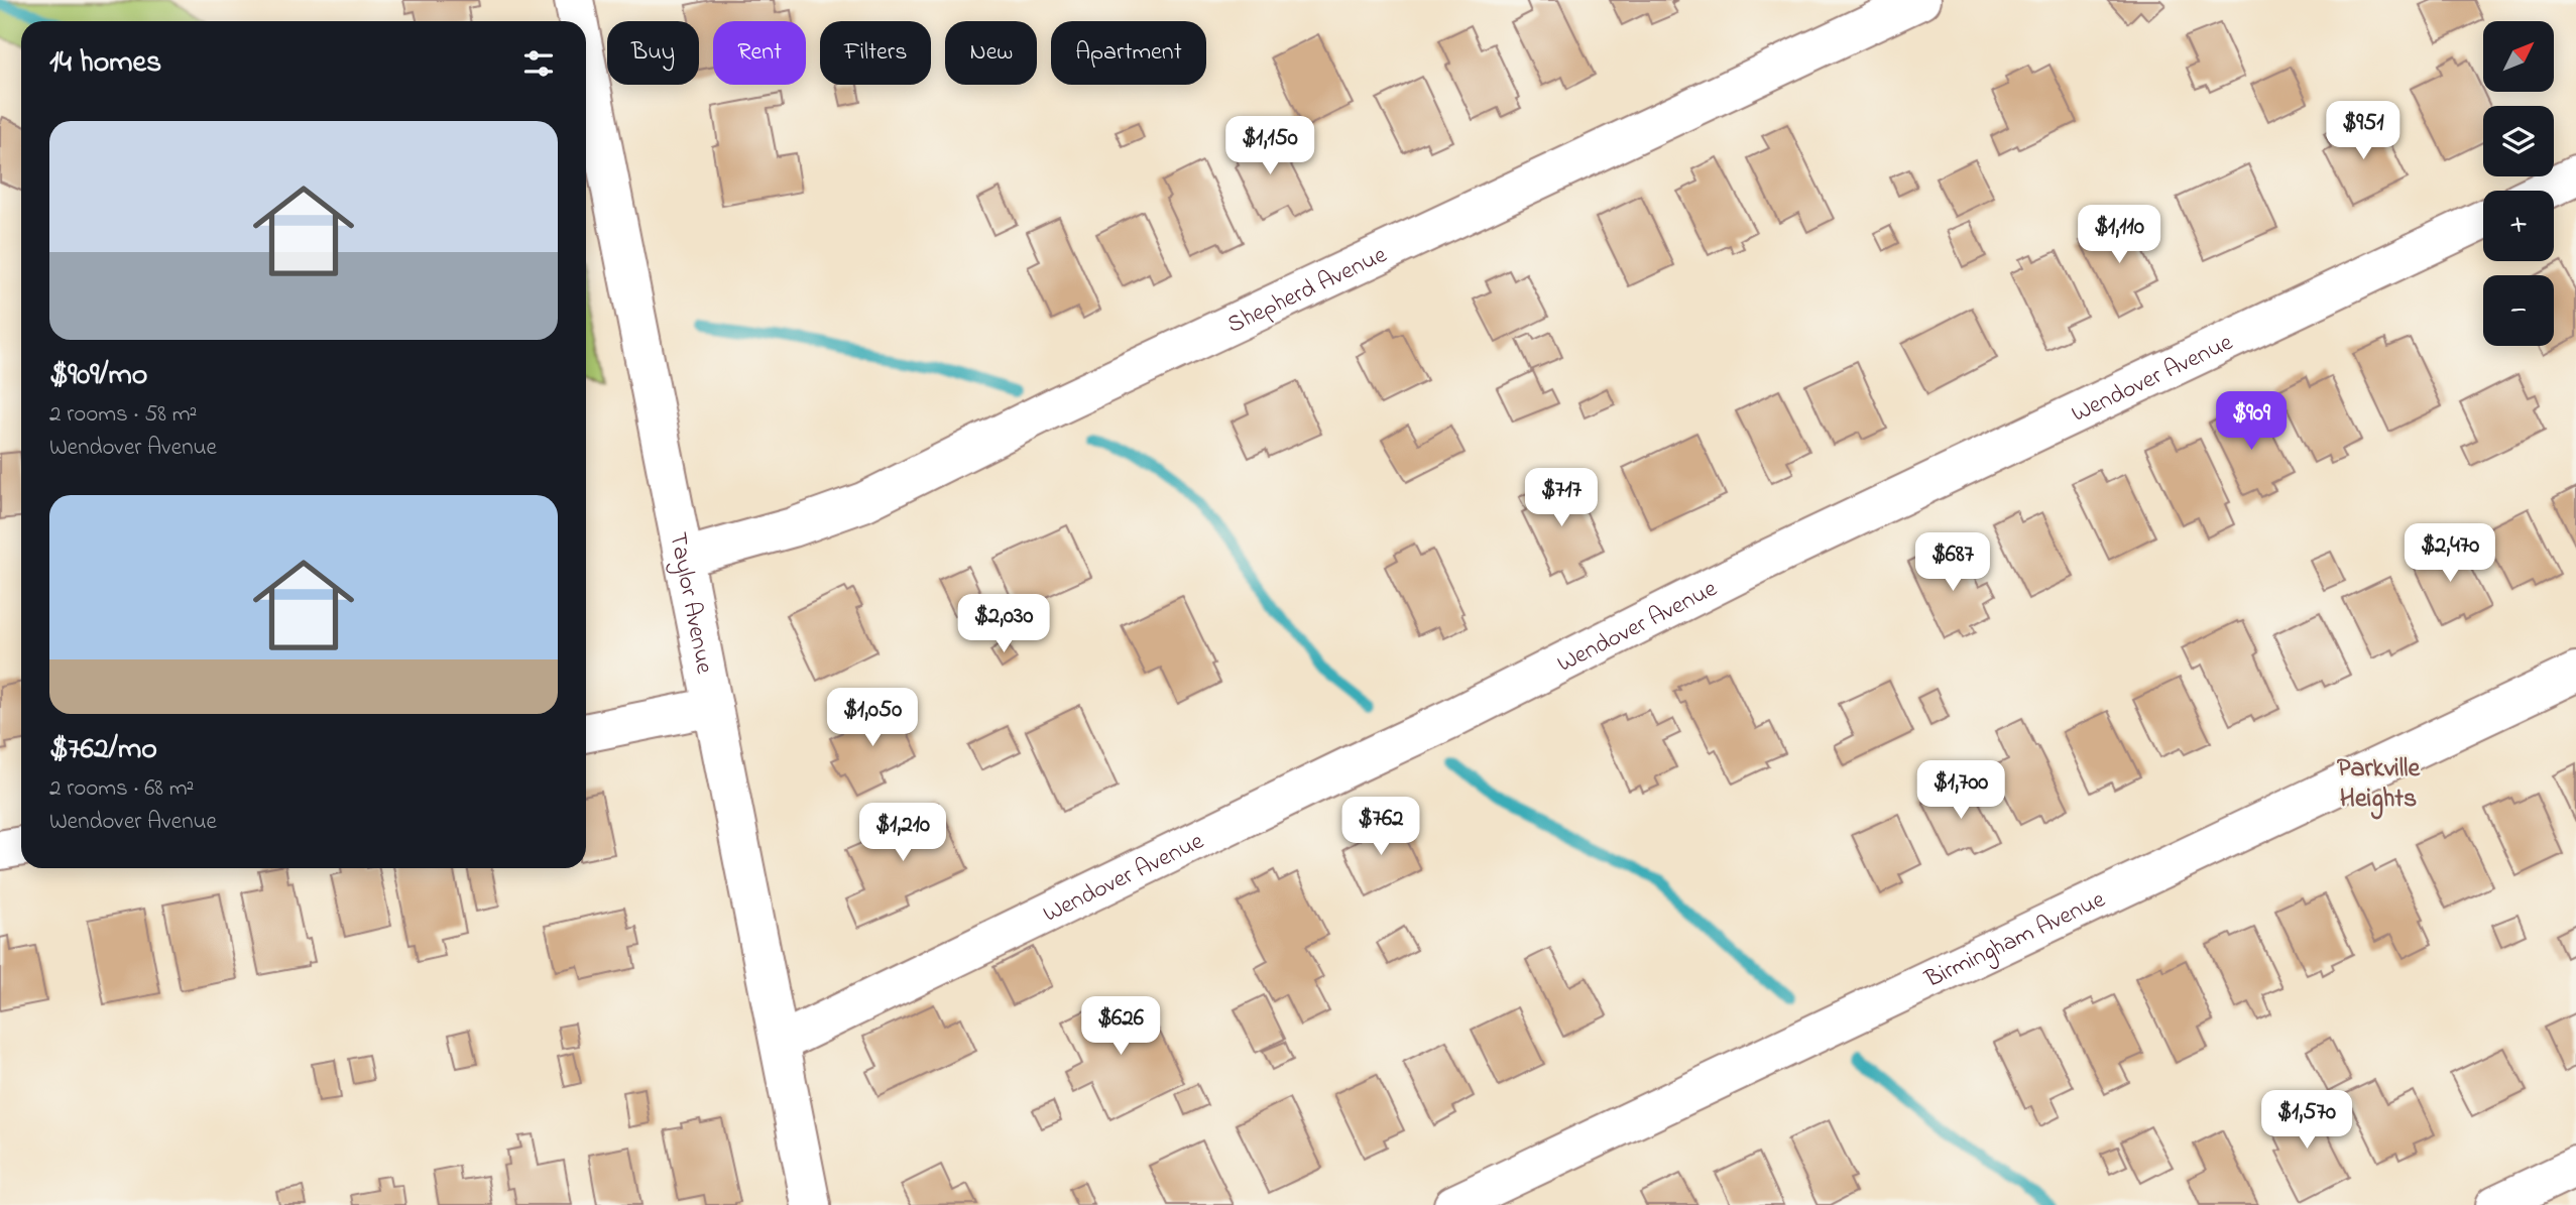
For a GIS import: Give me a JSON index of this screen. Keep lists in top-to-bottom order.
{
  "streets": {
    "street": [
      "Shepherd Avenue",
      "Wendover Avenue",
      "Taylor Avenue",
      "Birmingham Avenue"
    ]
  },
  "crossings": [
    ["Shepherd Avenue", "Taylor Avenue"],
    ["Wendover Avenue", "Taylor Avenue"]
  ],
  "districts": ["Parkville Heights"],
  "north": "top right",
  "page": {
    "map_buttons": ["+", "−"],
    "chip": [
      "Buy",
      "Rent",
      "Filters",
      "New",
      "Apartment"
    ],
    "heading": "14 homes",
    "price": [
      "$951",
      "$1,150",
      "$1,110",
      "$909",
      "$717",
      "$2,470",
      "$687",
      "$2,030",
      "$1,050",
      "$1,700",
      "$762",
      "$1,210",
      "$626",
      "$1,570"
    ],
    "list": [
      {
        "name": "$909/mo",
        "note": "2 rooms · 58 m² · Wendover Avenue"
      },
      {
        "name": "$762/mo",
        "note": "2 rooms · 68 m² · Wendover Avenue"
      }
    ]
  }
}
